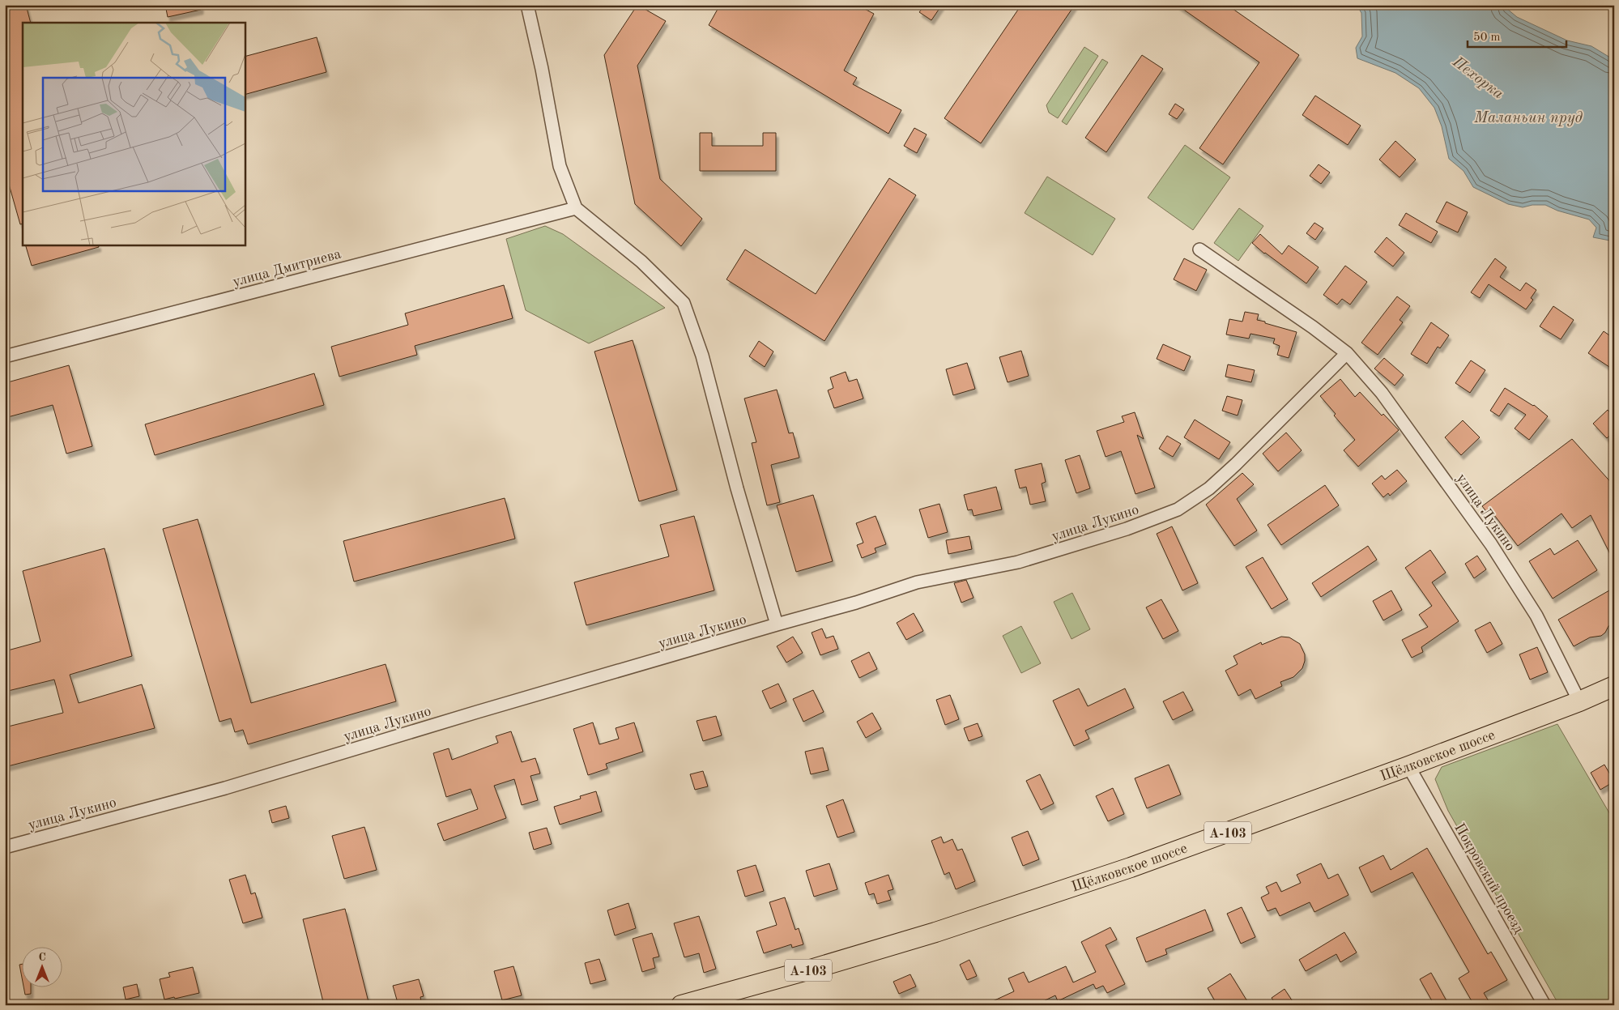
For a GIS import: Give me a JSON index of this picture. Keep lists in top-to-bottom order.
{
  "streets": {
    "main road": ["Щёлковское шоссе", "А-103"],
    "street": ["улица Дмитриева", "улица Лукино", "Покровский проезд"]
  },
  "crossings": [
    ["улица Лукино", "Щёлковское шоссе"],
    ["Щёлковское шоссе", "Покровский проезд"]
  ],
  "water": ["Пехорка", "Маланьин пруд"],
  "scale_bar": "50 m",
  "north": "top"
}
